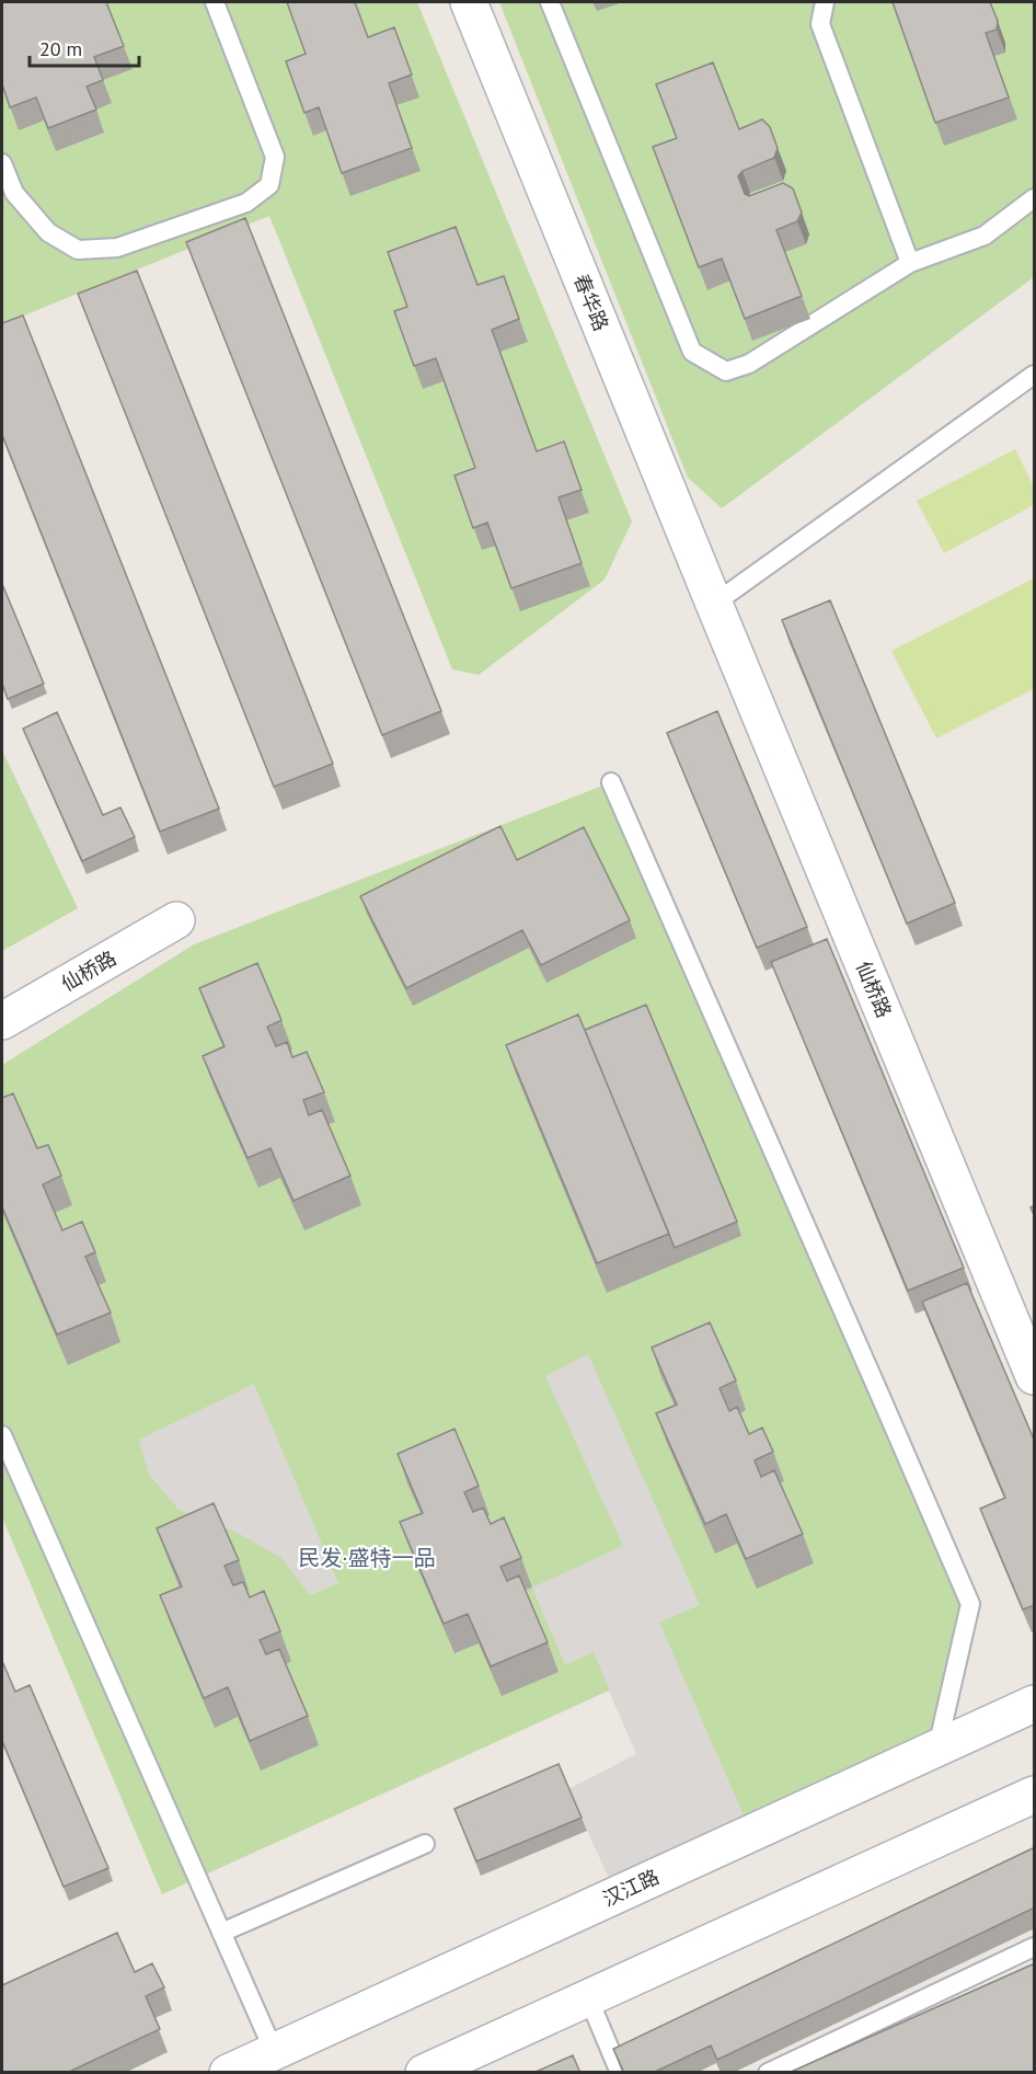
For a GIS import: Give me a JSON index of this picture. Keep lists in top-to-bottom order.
{
  "streets": {
    "street": ["春华路", "仙桥路", "汉江路"]
  },
  "crossings": [
    ["春华路", "仙桥路"]
  ],
  "districts": ["民发·盛特一品"],
  "scale_bar": "20 m"
}
